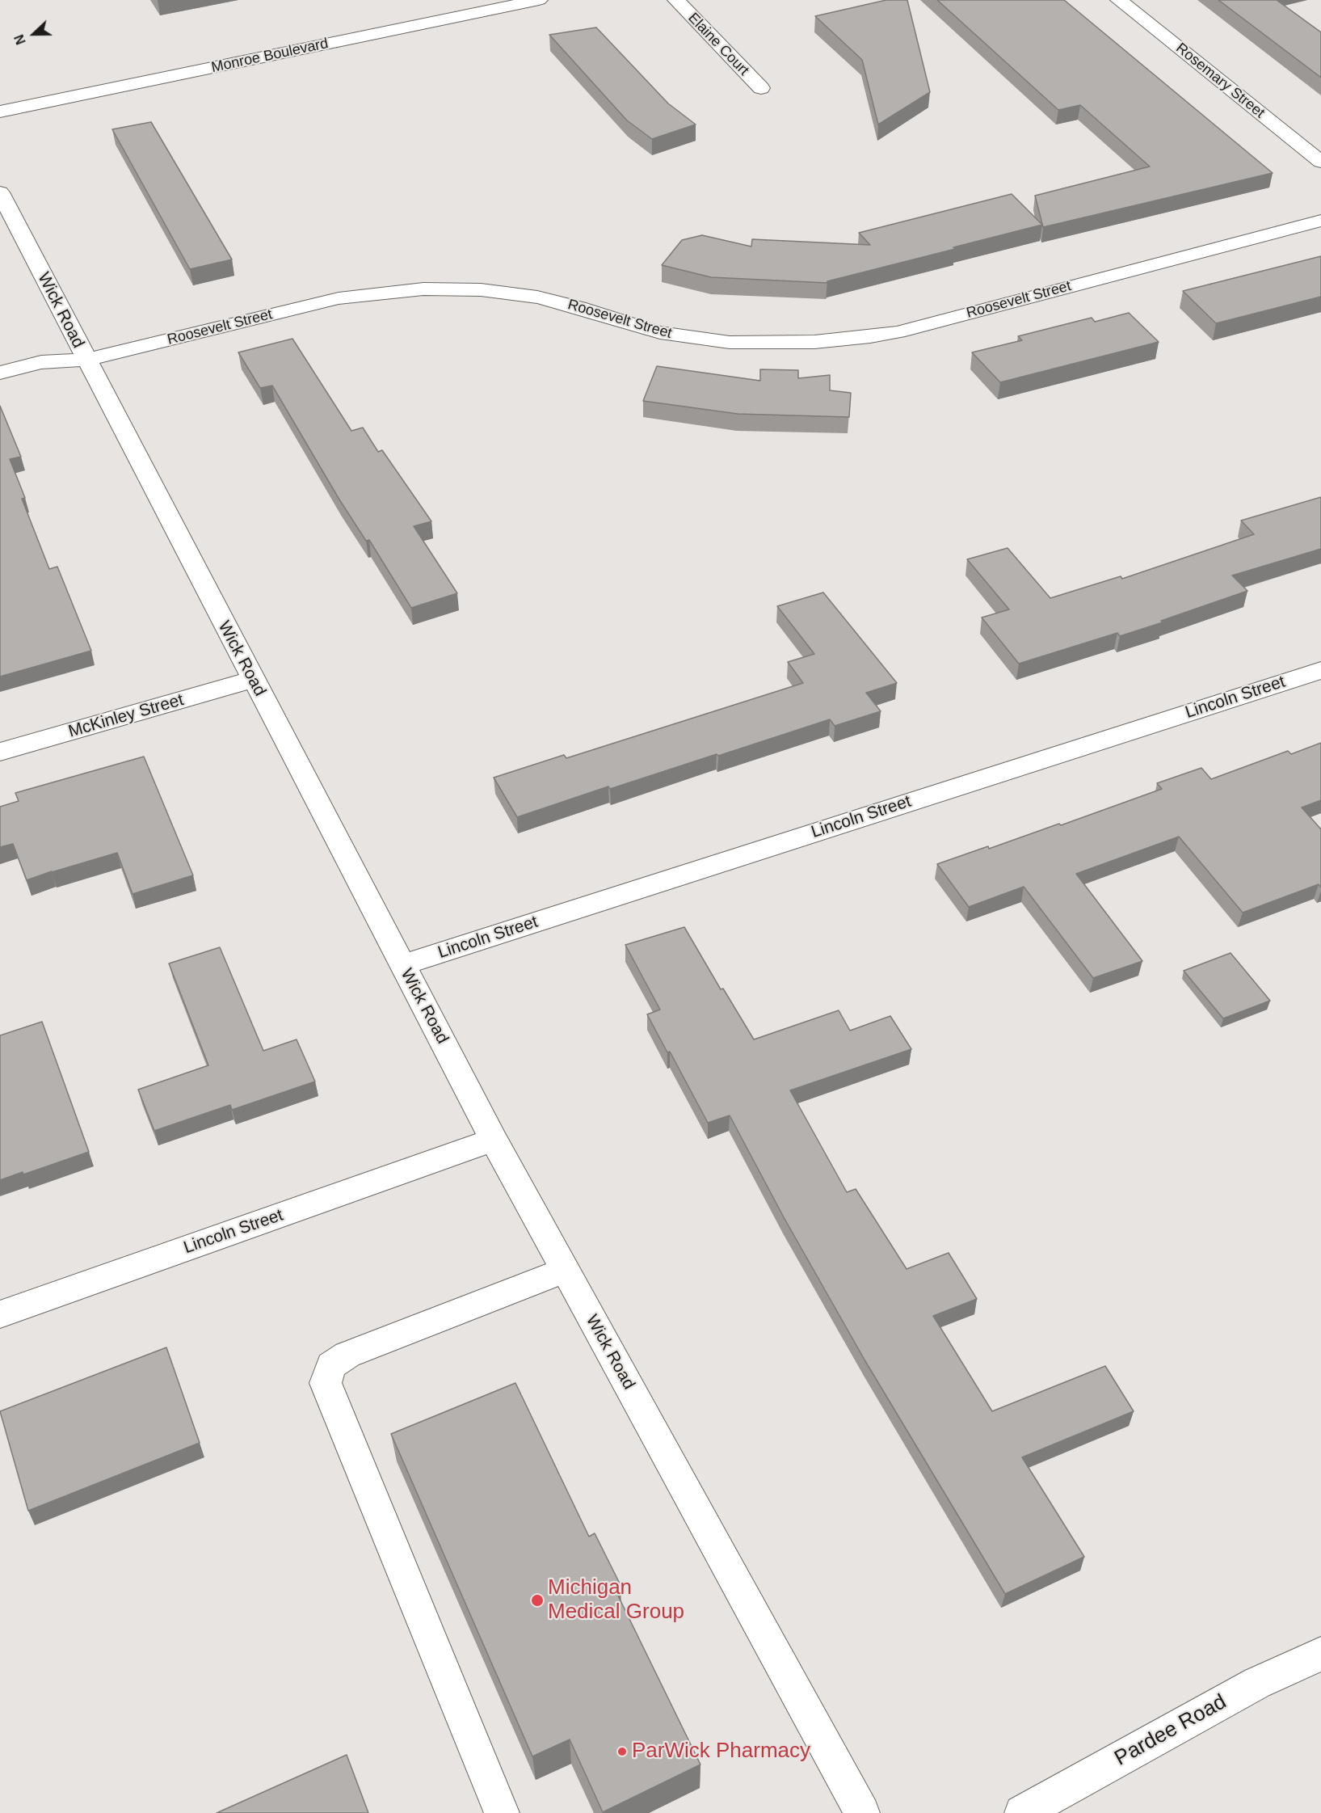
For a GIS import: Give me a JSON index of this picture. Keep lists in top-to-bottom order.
{
  "streets": {
    "street": [
      "Elaine Court",
      "Monroe Boulevard",
      "Rosemary Street",
      "Roosevelt Street",
      "Wick Road",
      "Lincoln Street",
      "McKinley Street",
      "Pardee Road"
    ]
  },
  "crossings": [
    ["Roosevelt Street", "Wick Road"],
    ["Wick Road", "Lincoln Street"],
    ["Wick Road", "McKinley Street"]
  ],
  "places": ["Michigan Medical Group", "ParWick Pharmacy"],
  "north": "left"
}
